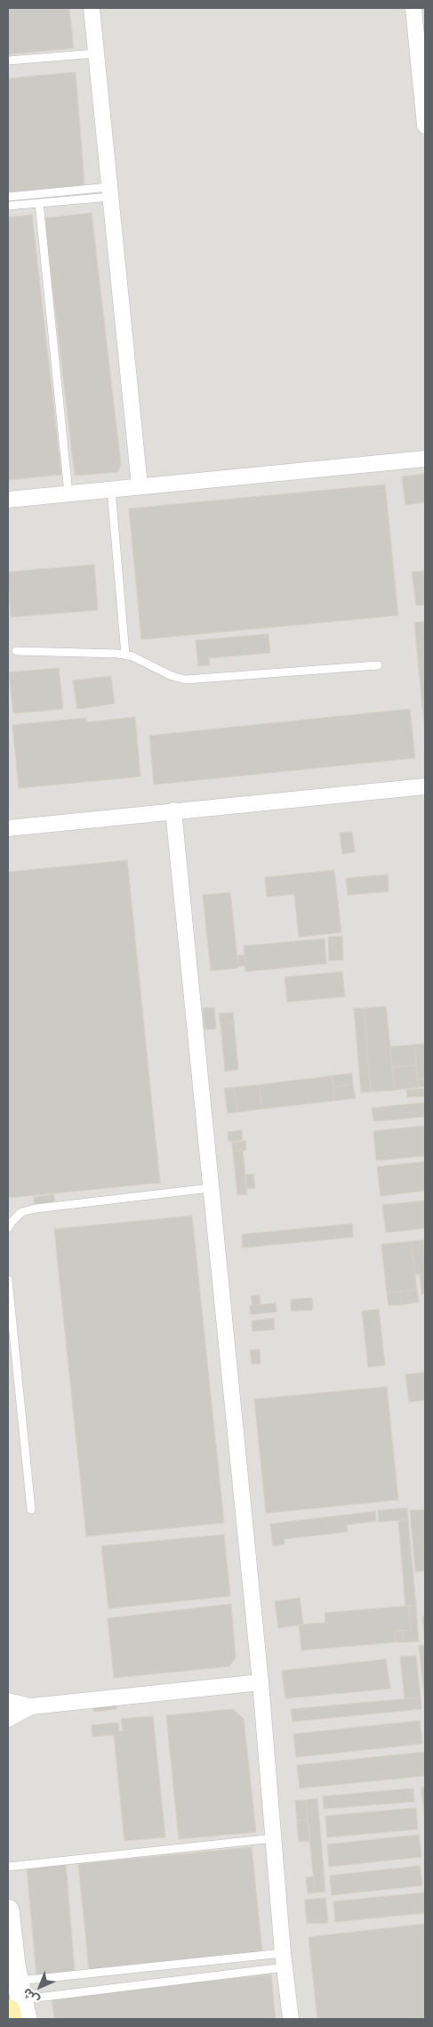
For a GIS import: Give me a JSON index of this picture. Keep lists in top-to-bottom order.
{
  "north": "bottom left"
}
